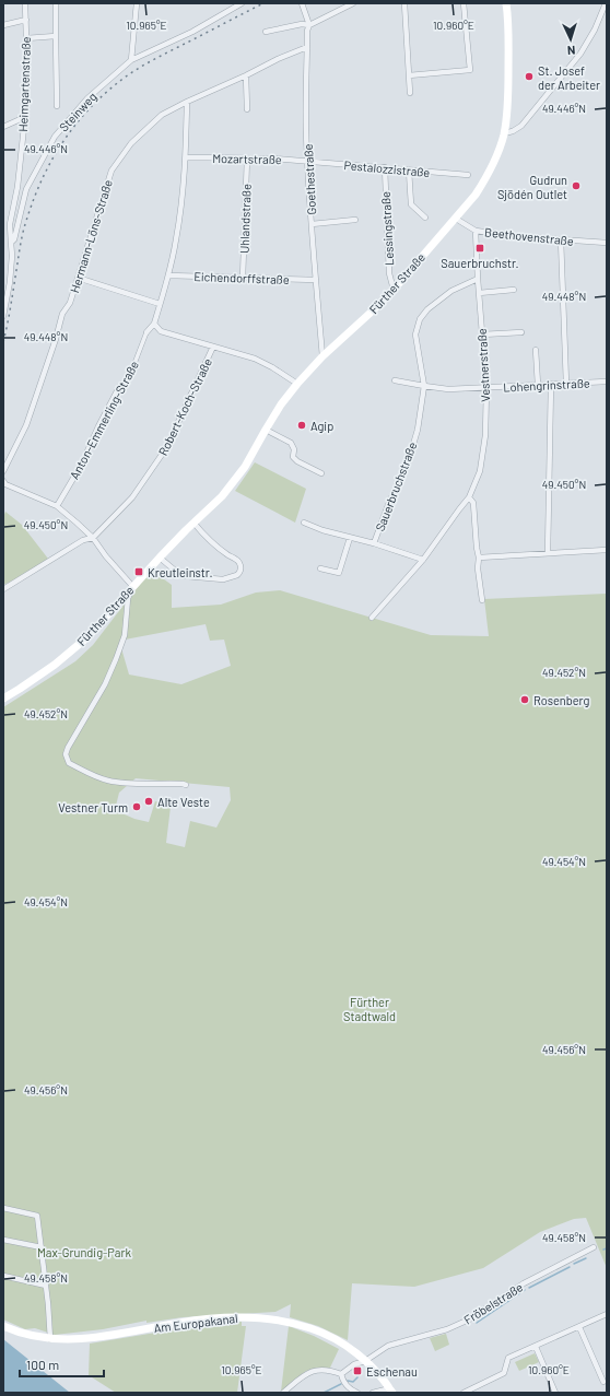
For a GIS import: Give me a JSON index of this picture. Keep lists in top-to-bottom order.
{
  "streets": {
    "main road": ["Fürther Straße", "Am Europakanal"],
    "street": [
      "Heimgartenstraße",
      "Steinweg",
      "Mozartstraße",
      "Pestalozzistraße",
      "Goethestraße",
      "Uhlandstraße",
      "Lessingstraße",
      "Hermann-Löns-Straße",
      "Beethovenstraße",
      "Eichendorffstraße",
      "Vestnerstraße",
      "Lohengrinstraße",
      "Robert-Koch-Straße",
      "Anton-Emmerling-Straße",
      "Sauerbruchstraße",
      "Fröbelstraße"
    ]
  },
  "crossings": [
    ["Heimgartenstraße", "Steinweg"],
    ["Mozartstraße", "Pestalozzistraße"],
    ["Mozartstraße", "Goethestraße"],
    ["Mozartstraße", "Uhlandstraße"],
    ["Mozartstraße", "Anton-Emmerling-Straße"],
    ["Pestalozzistraße", "Goethestraße"],
    ["Pestalozzistraße", "Lessingstraße"],
    ["Goethestraße", "Hermann-Löns-Straße"],
    ["Goethestraße", "Eichendorffstraße"],
    ["Goethestraße", "Fürther Straße"],
    ["Uhlandstraße", "Eichendorffstraße"],
    ["Lessingstraße", "Fürther Straße"],
    ["Hermann-Löns-Straße", "Anton-Emmerling-Straße"],
    ["Beethovenstraße", "Fürther Straße"],
    ["Beethovenstraße", "Vestnerstraße"],
    ["Eichendorffstraße", "Anton-Emmerling-Straße"],
    ["Vestnerstraße", "Lohengrinstraße"],
    ["Vestnerstraße", "Sauerbruchstraße"],
    ["Lohengrinstraße", "Sauerbruchstraße"],
    ["Fröbelstraße", "Am Europakanal"]
  ],
  "parks": ["Fürther Stadtwald", "Max-Grundig-Park"],
  "places": {
    "other": [
      "St. Josef der Arbeiter",
      "Gudrun Sjödén Outlet",
      "Agip",
      "Rosenberg",
      "Alte Veste",
      "Vestner Turm"
    ],
    "transit": ["Sauerbruchstr.", "Kreutleinstr.", "Eschenau"]
  },
  "scale_bar": "100 m",
  "north": "bottom",
  "coordinates": [
    "10.965°E",
    "10.960°E",
    "49.446°N",
    "49.448°N",
    "49.450°N",
    "49.452°N",
    "49.454°N",
    "49.456°N",
    "49.458°N"
  ]
}
